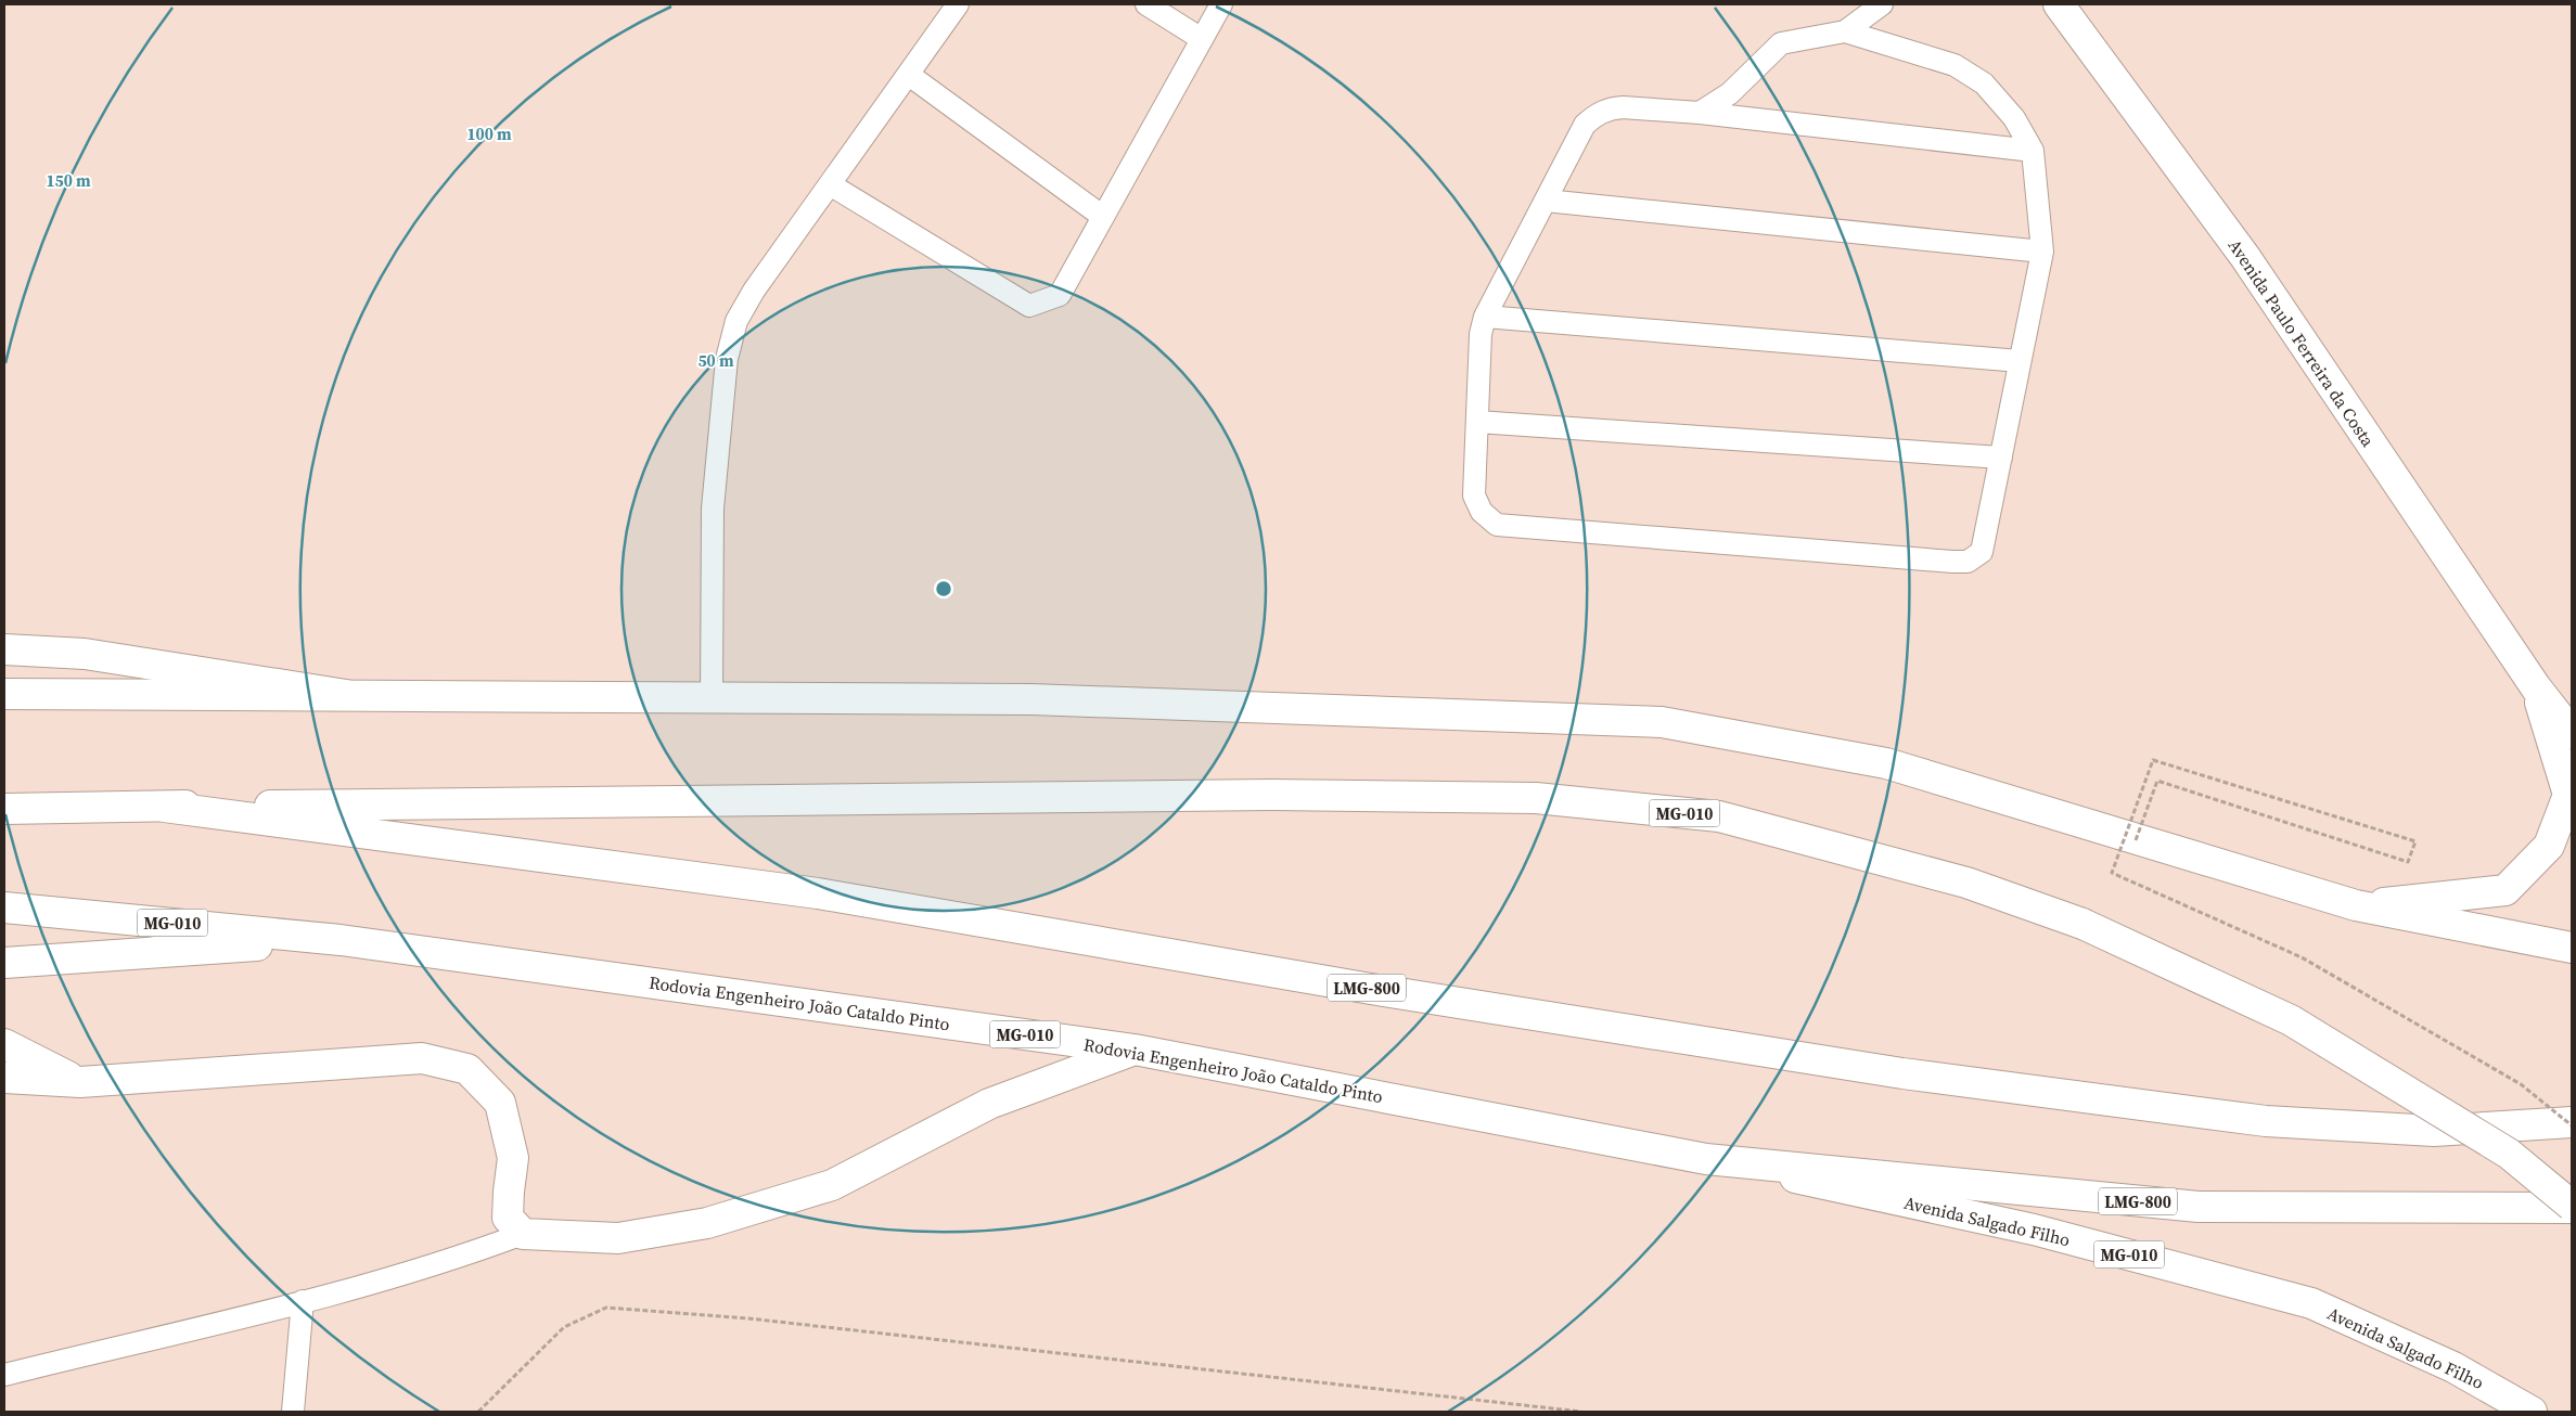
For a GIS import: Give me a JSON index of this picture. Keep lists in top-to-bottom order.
{
  "streets": {
    "main road": [
      "Avenida Paulo Ferreira da Costa",
      "MG-010",
      "LMG-800",
      "Rodovia Engenheiro João Cataldo Pinto",
      "Avenida Salgado Filho"
    ]
  },
  "crossings": [
    ["MG-010", "LMG-800"],
    ["MG-010", "Rodovia Engenheiro João Cataldo Pinto"],
    ["LMG-800", "Rodovia Engenheiro João Cataldo Pinto"],
    ["LMG-800", "Avenida Salgado Filho"],
    ["Rodovia Engenheiro João Cataldo Pinto", "Avenida Salgado Filho"]
  ],
  "rings": ["100 m", "150 m", "50 m"]
}
